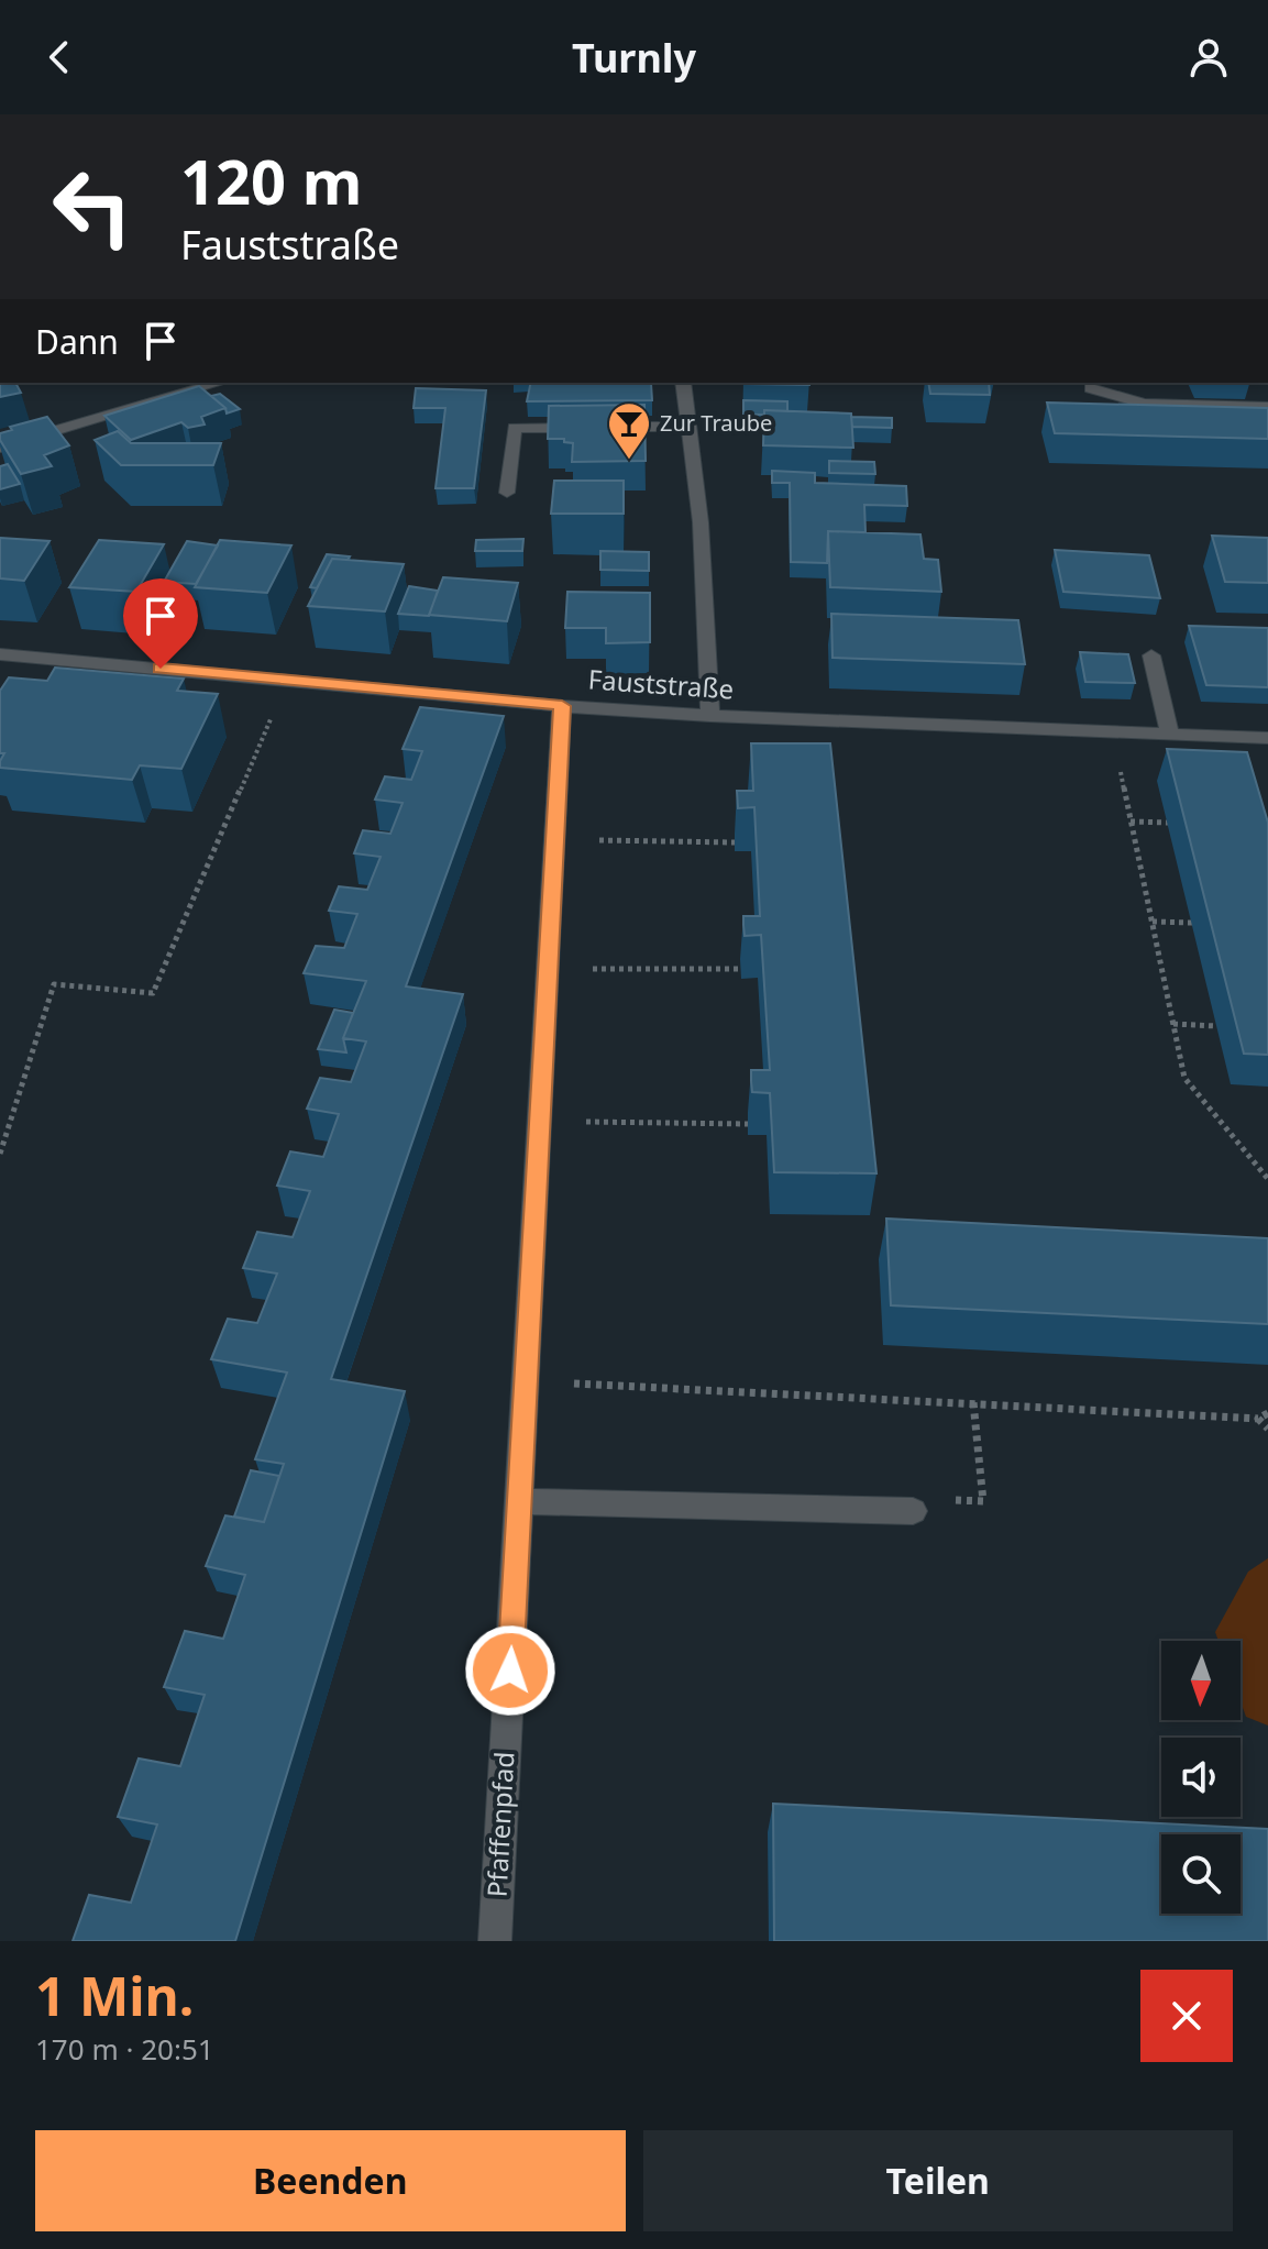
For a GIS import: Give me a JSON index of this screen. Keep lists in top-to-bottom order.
{
  "streets": {
    "street": ["Fauststraße", "Pfaffenpfad"]
  },
  "crossings": [
    ["Fauststraße", "Pfaffenpfad"]
  ],
  "places": {
    "bar": ["Zur Traube"]
  },
  "north": "bottom",
  "page": {
    "header": "Turnly",
    "turn": ["120 m", "Fauststraße"],
    "then": "Dann",
    "heading": ["1 Min.", "170 m · 20:51"],
    "buttons": ["Beenden", "Teilen"]
  }
}
